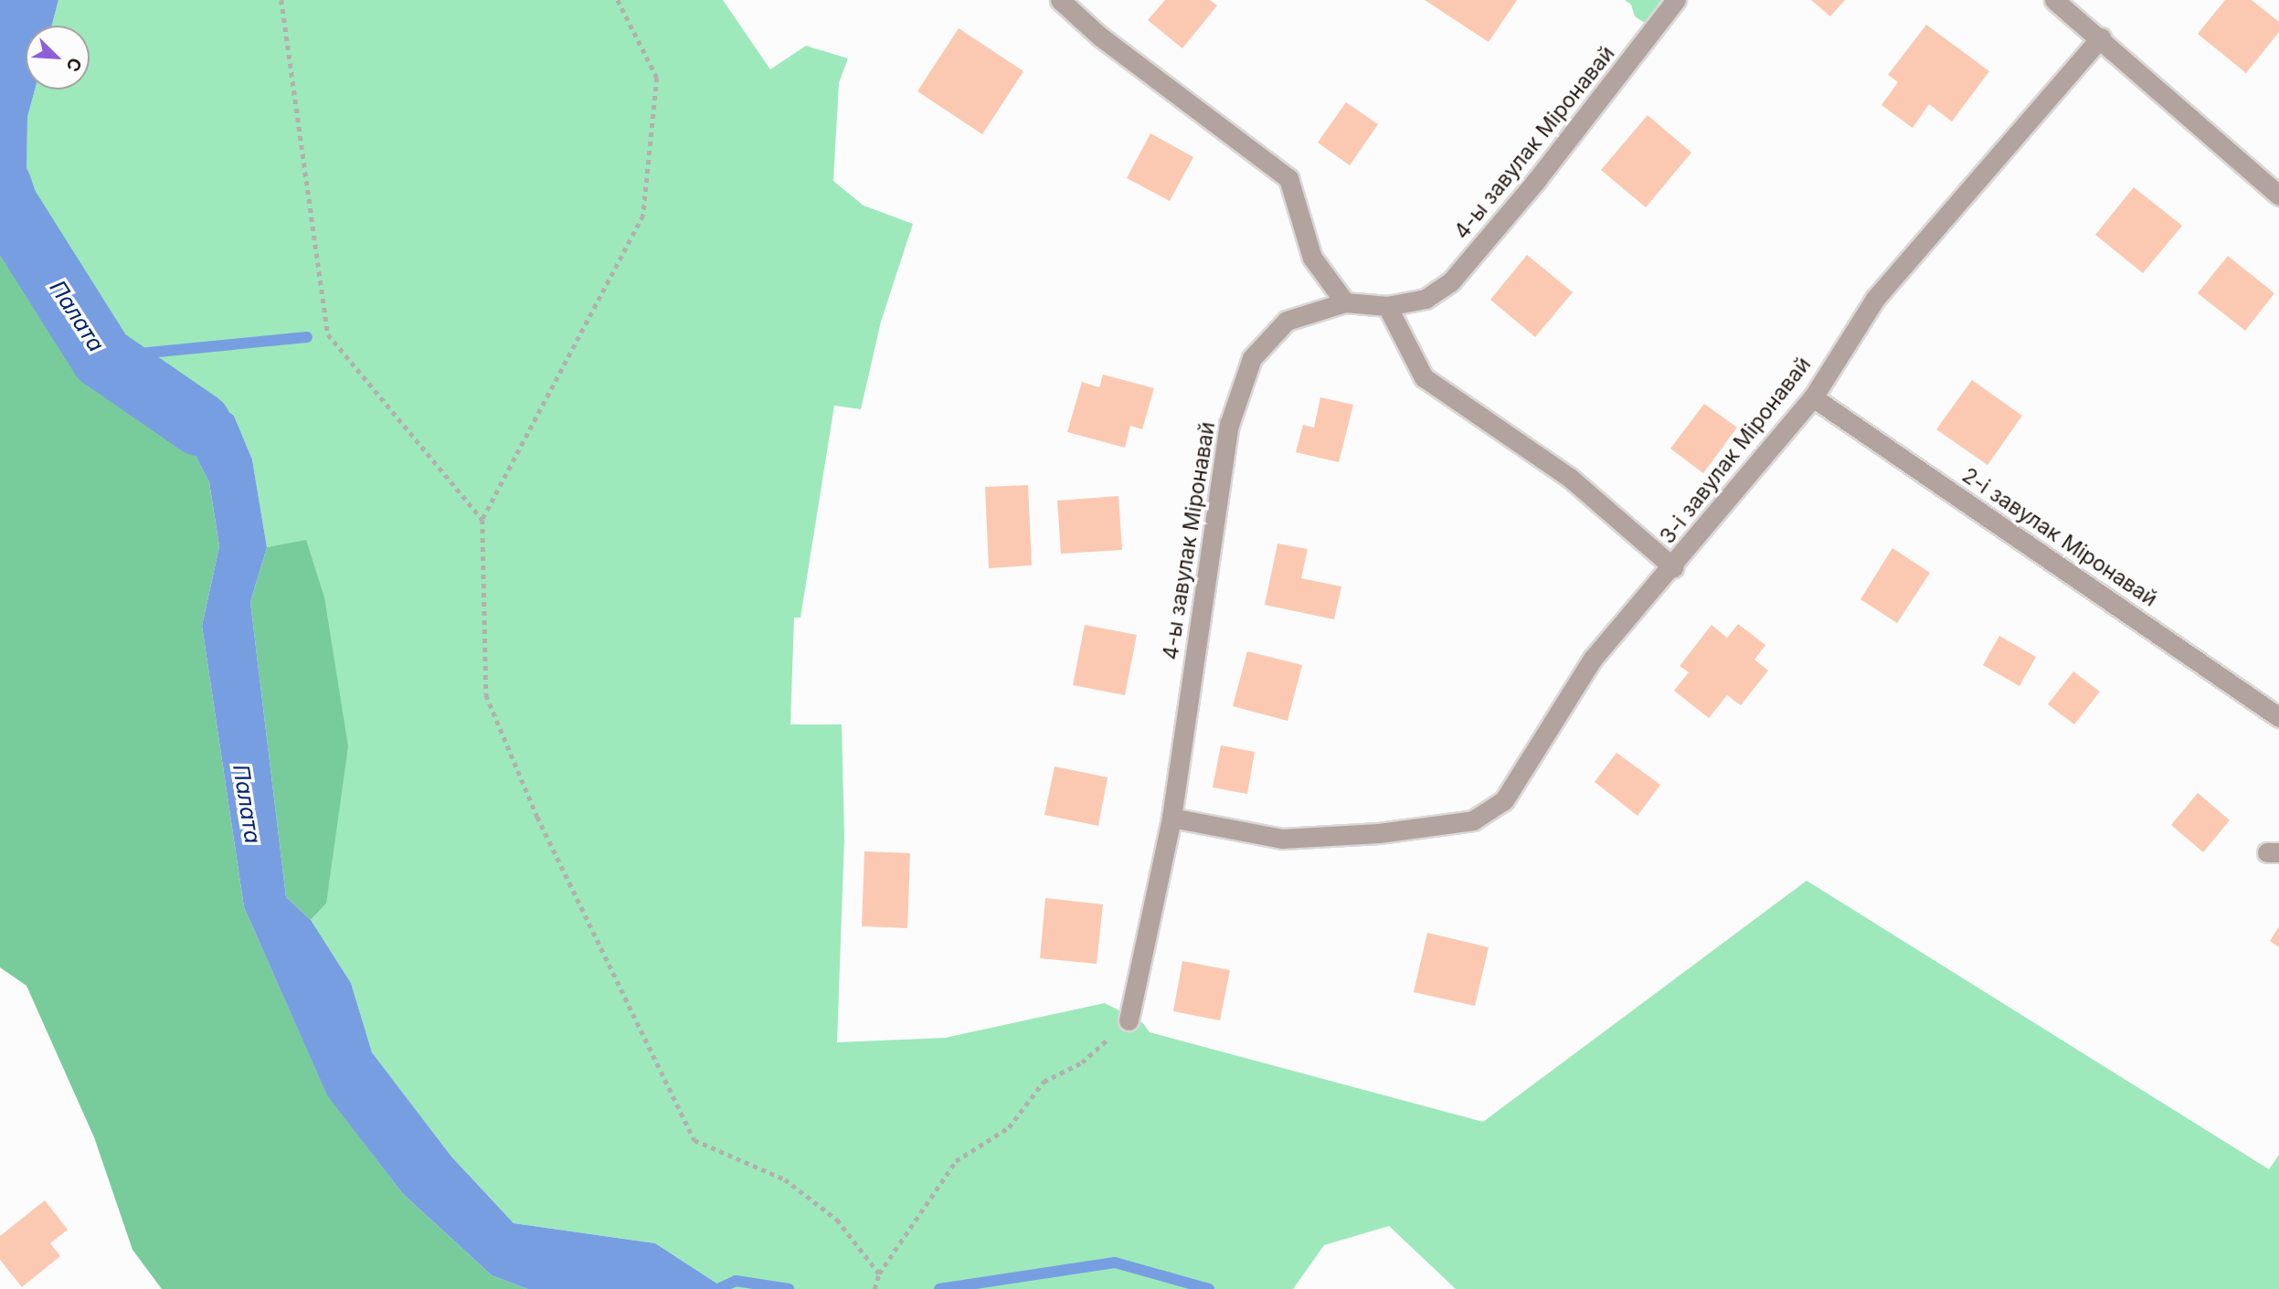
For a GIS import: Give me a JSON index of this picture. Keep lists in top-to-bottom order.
{
  "streets": {
    "street": ["4-ы завулак Міронавай", "3-і завулак Міронавай", "2-і завулак Міронавай"]
  },
  "crossings": [
    ["4-ы завулак Міронавай", "3-і завулак Міронавай"],
    ["3-і завулак Міронавай", "2-і завулак Міронавай"]
  ],
  "water": ["Палата"],
  "north": "bottom right"
}
